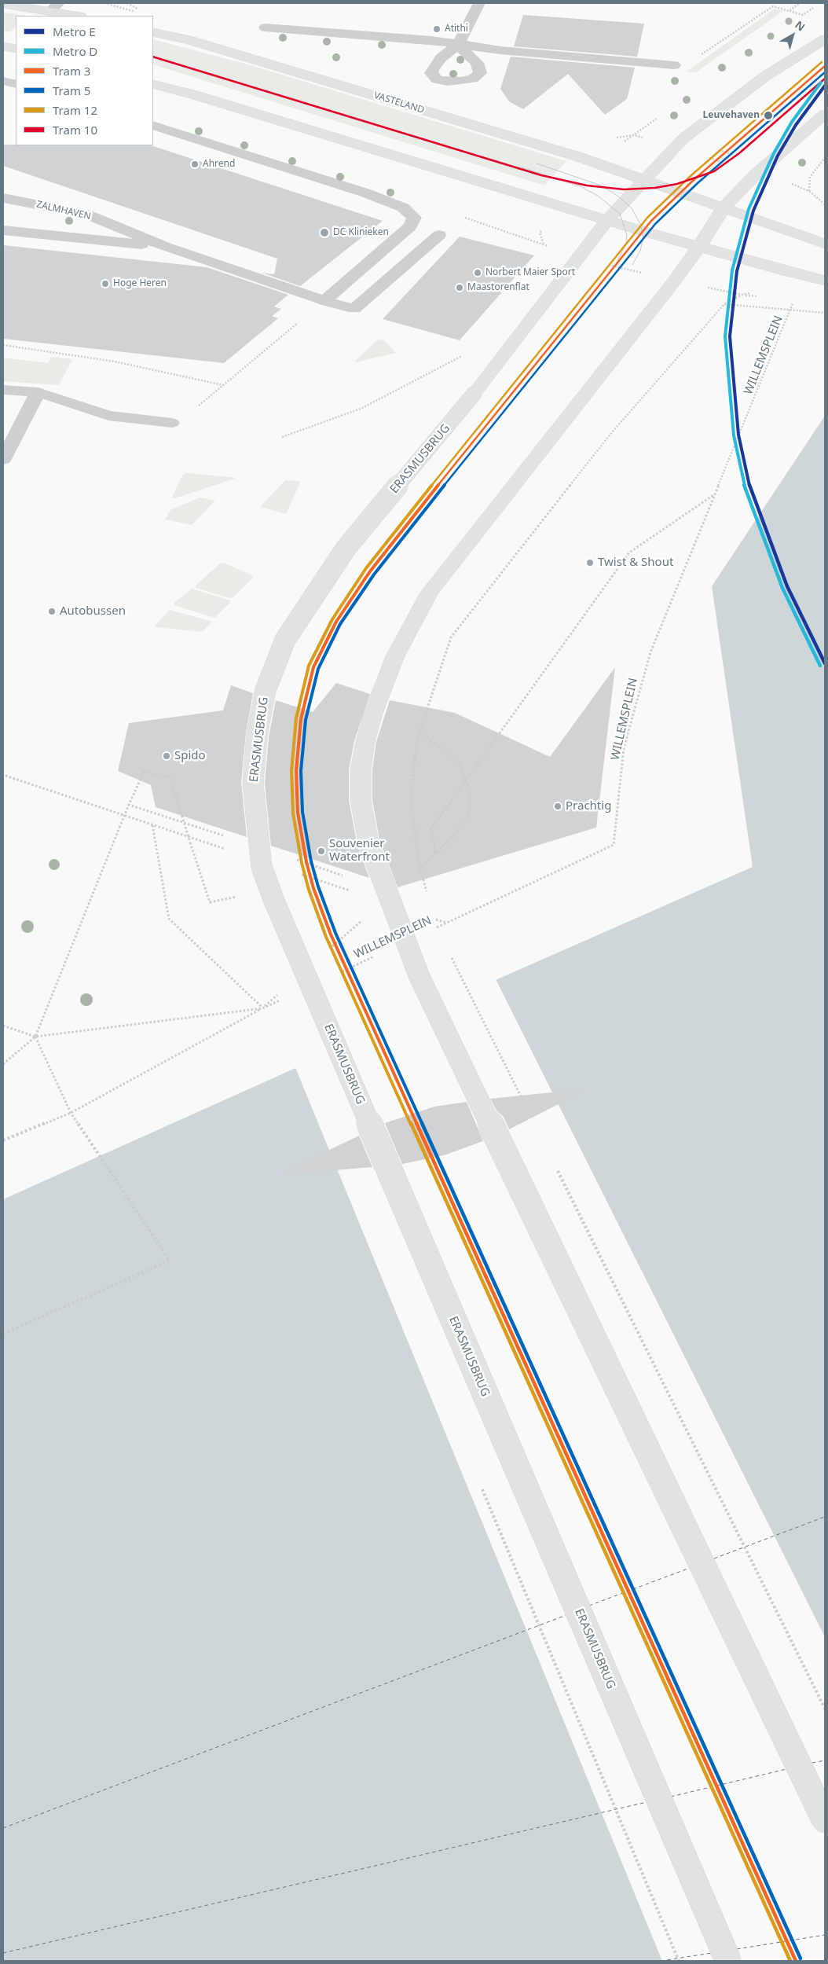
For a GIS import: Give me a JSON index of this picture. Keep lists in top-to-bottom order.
{
  "streets": {
    "main road": ["VASTELAND", "ERASMUSBRUG"],
    "street": ["ZALMHAVEN"],
    "path": ["WILLEMSPLEIN"]
  },
  "crossings": [
    ["VASTELAND", "ERASMUSBRUG"]
  ],
  "places": [
    "Atithi",
    "Leuvehaven",
    "Ahrend",
    "DC Klinieken",
    "Norbert Maier Sport",
    "Hoge Heren",
    "Maastorenflat",
    "Twist & Shout",
    "Autobussen",
    "Spido",
    "Prachtig",
    "Souvenier Waterfront"
  ],
  "lines": [
    "tram line 10",
    "tram line 12",
    "tram line 3",
    "tram line 5",
    "metro line D",
    "metro line E"
  ],
  "legend": [
    "Metro E",
    "Metro D",
    "Tram 3",
    "Tram 5",
    "Tram 12",
    "Tram 10"
  ],
  "north": "top right"
}
